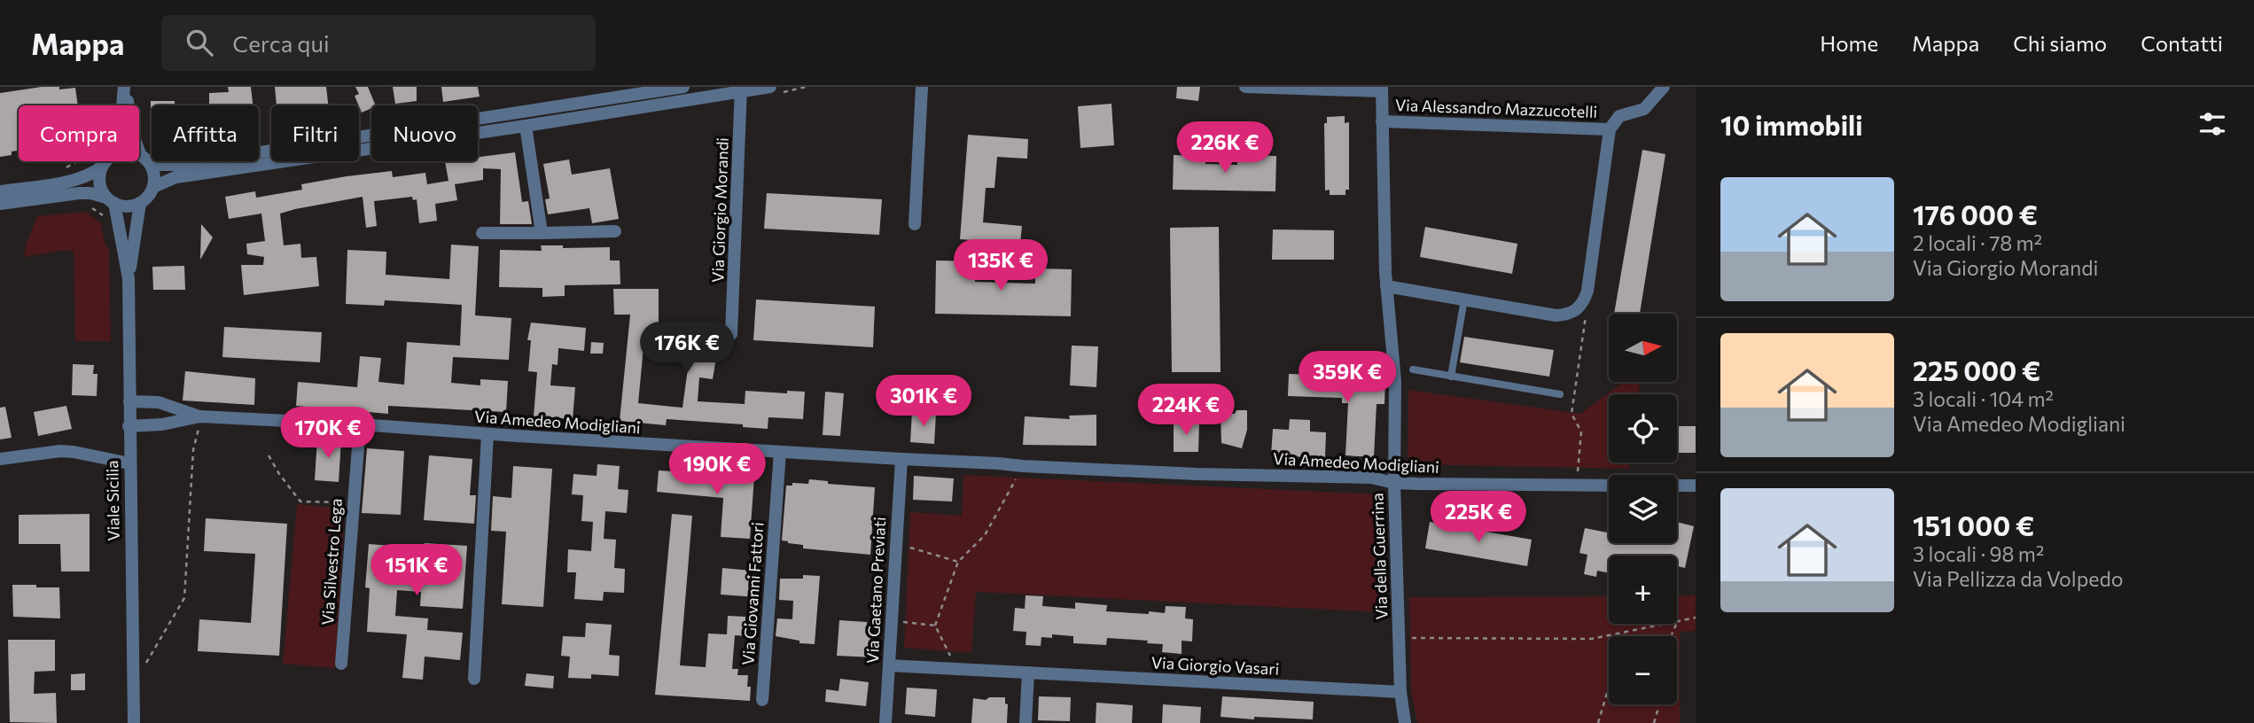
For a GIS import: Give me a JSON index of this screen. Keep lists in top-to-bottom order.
{
  "streets": {
    "street": [
      "Via Alessandro Mazzucotelli",
      "Via Giorgio Morandi",
      "Via Amedeo Modigliani",
      "Viale Sicilia",
      "Via della Guerrina",
      "Via Silvestro Lega",
      "Via Gaetano Previati",
      "Via Giovanni Fattori",
      "Via Giorgio Vasari"
    ]
  },
  "crossings": [
    ["Via Alessandro Mazzucotelli", "Via della Guerrina"],
    ["Via Amedeo Modigliani", "Viale Sicilia"],
    ["Via Amedeo Modigliani", "Via della Guerrina"],
    ["Via Amedeo Modigliani", "Via Silvestro Lega"],
    ["Via Amedeo Modigliani", "Via Gaetano Previati"],
    ["Via Amedeo Modigliani", "Via Giovanni Fattori"],
    ["Via della Guerrina", "Via Giorgio Vasari"],
    ["Via Gaetano Previati", "Via Giorgio Vasari"]
  ],
  "north": "right",
  "page": {
    "header": "Mappa",
    "search": "Cerca qui",
    "nav": [
      "Home",
      "Mappa",
      "Chi siamo",
      "Contatti"
    ],
    "heading": "10 immobili",
    "chip": [
      "Compra",
      "Affitta",
      "Filtri",
      "Nuovo"
    ],
    "price": [
      "226K €",
      "135K €",
      "176K €",
      "359K €",
      "301K €",
      "224K €",
      "170K €",
      "190K €",
      "225K €",
      "151K €"
    ],
    "list": [
      {
        "name": "176 000 €",
        "note": "2 locali · 78 m² · Via Giorgio Morandi"
      },
      {
        "name": "225 000 €",
        "note": "3 locali · 104 m² · Via Amedeo Modigliani"
      },
      {
        "name": "151 000 €",
        "note": "3 locali · 98 m² · Via Pellizza da Volpedo"
      }
    ],
    "map_buttons": ["+", "−"]
  }
}
